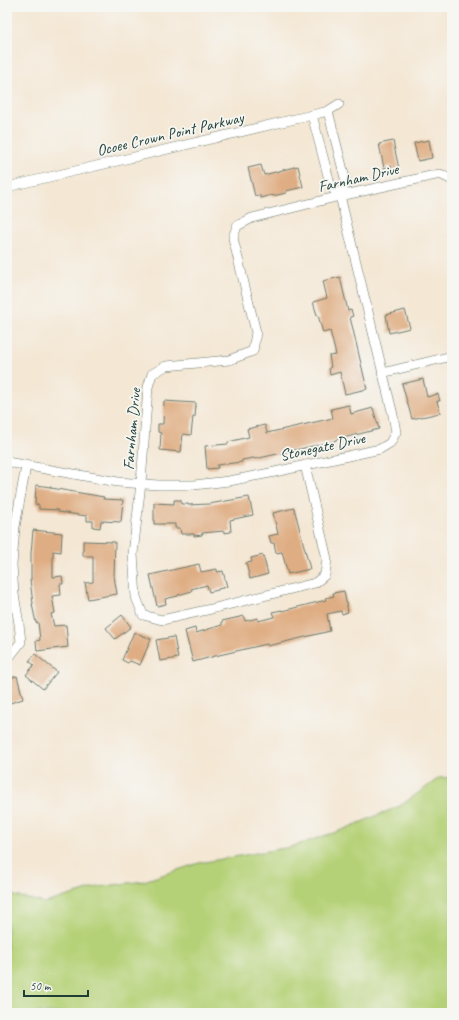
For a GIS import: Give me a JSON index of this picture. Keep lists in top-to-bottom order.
{
  "streets": {
    "street": ["Ocoee Crown Point Parkway", "Farnham Drive", "Stonegate Drive"]
  },
  "crossings": [
    ["Ocoee Crown Point Parkway", "Stonegate Drive"],
    ["Farnham Drive", "Stonegate Drive"]
  ],
  "scale_bar": "50 m"
}
